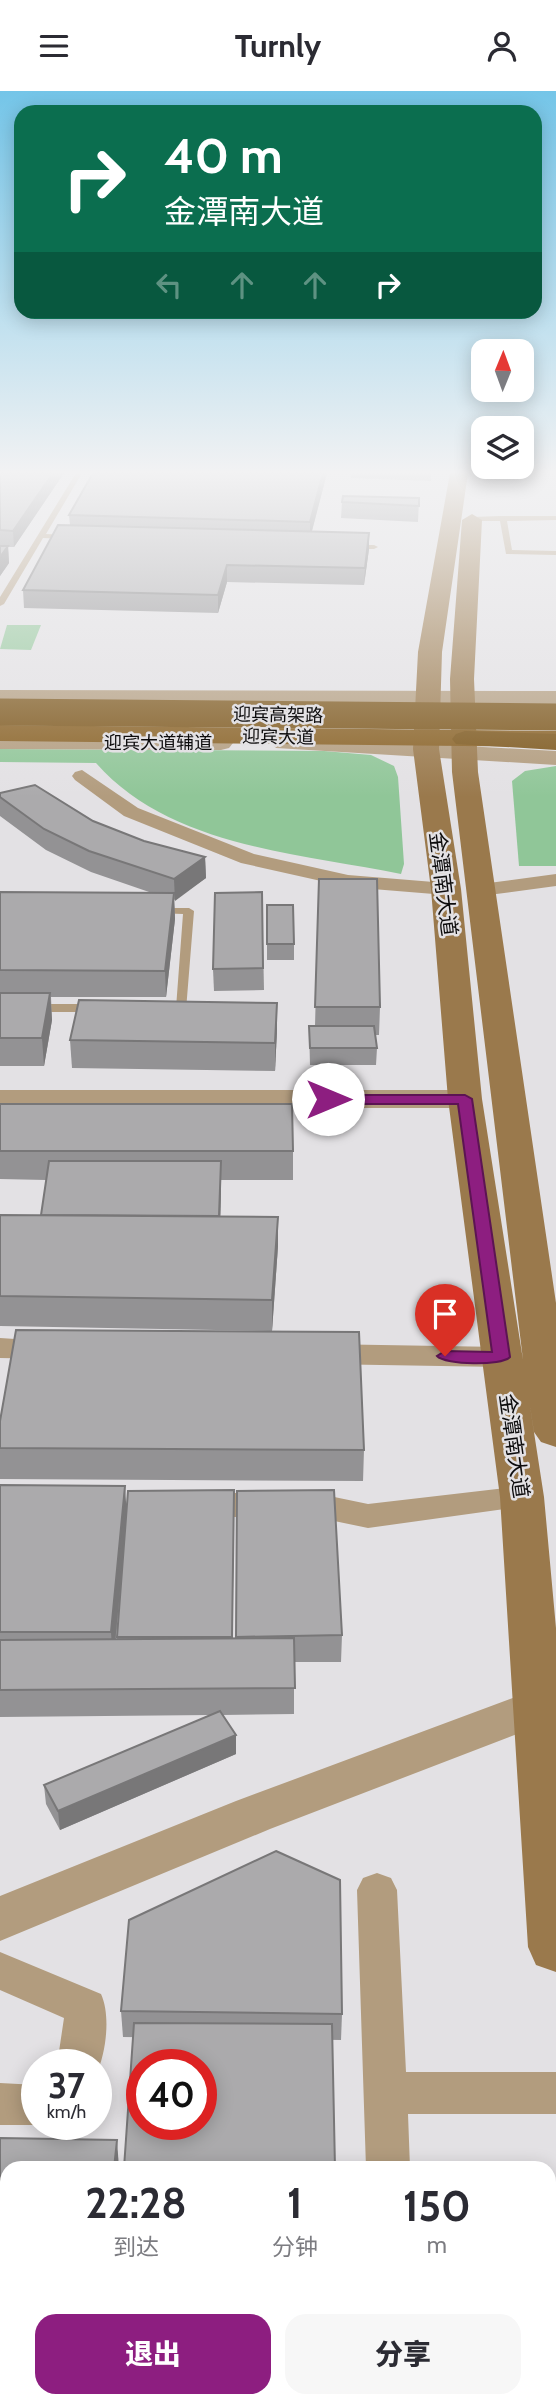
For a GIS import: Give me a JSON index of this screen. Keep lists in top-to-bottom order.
{
  "streets": {
    "highway": ["迎宾高架路"],
    "main road": ["迎宾大道", "金潭南大道"],
    "street": ["迎宾大道辅道"]
  },
  "crossings": [
    ["迎宾大道", "迎宾大道辅道"],
    ["迎宾大道", "金潭南大道"],
    ["迎宾大道辅道", "金潭南大道"]
  ],
  "north": "top",
  "page": {
    "header": "Turnly",
    "turn": ["40 m", "金潭南大道"],
    "speed": "37 km/h",
    "limit": "40",
    "eta": [
      "22:28",
      "到达",
      "1",
      "分钟",
      "150",
      "m"
    ],
    "buttons": ["退出", "分享"]
  }
}
